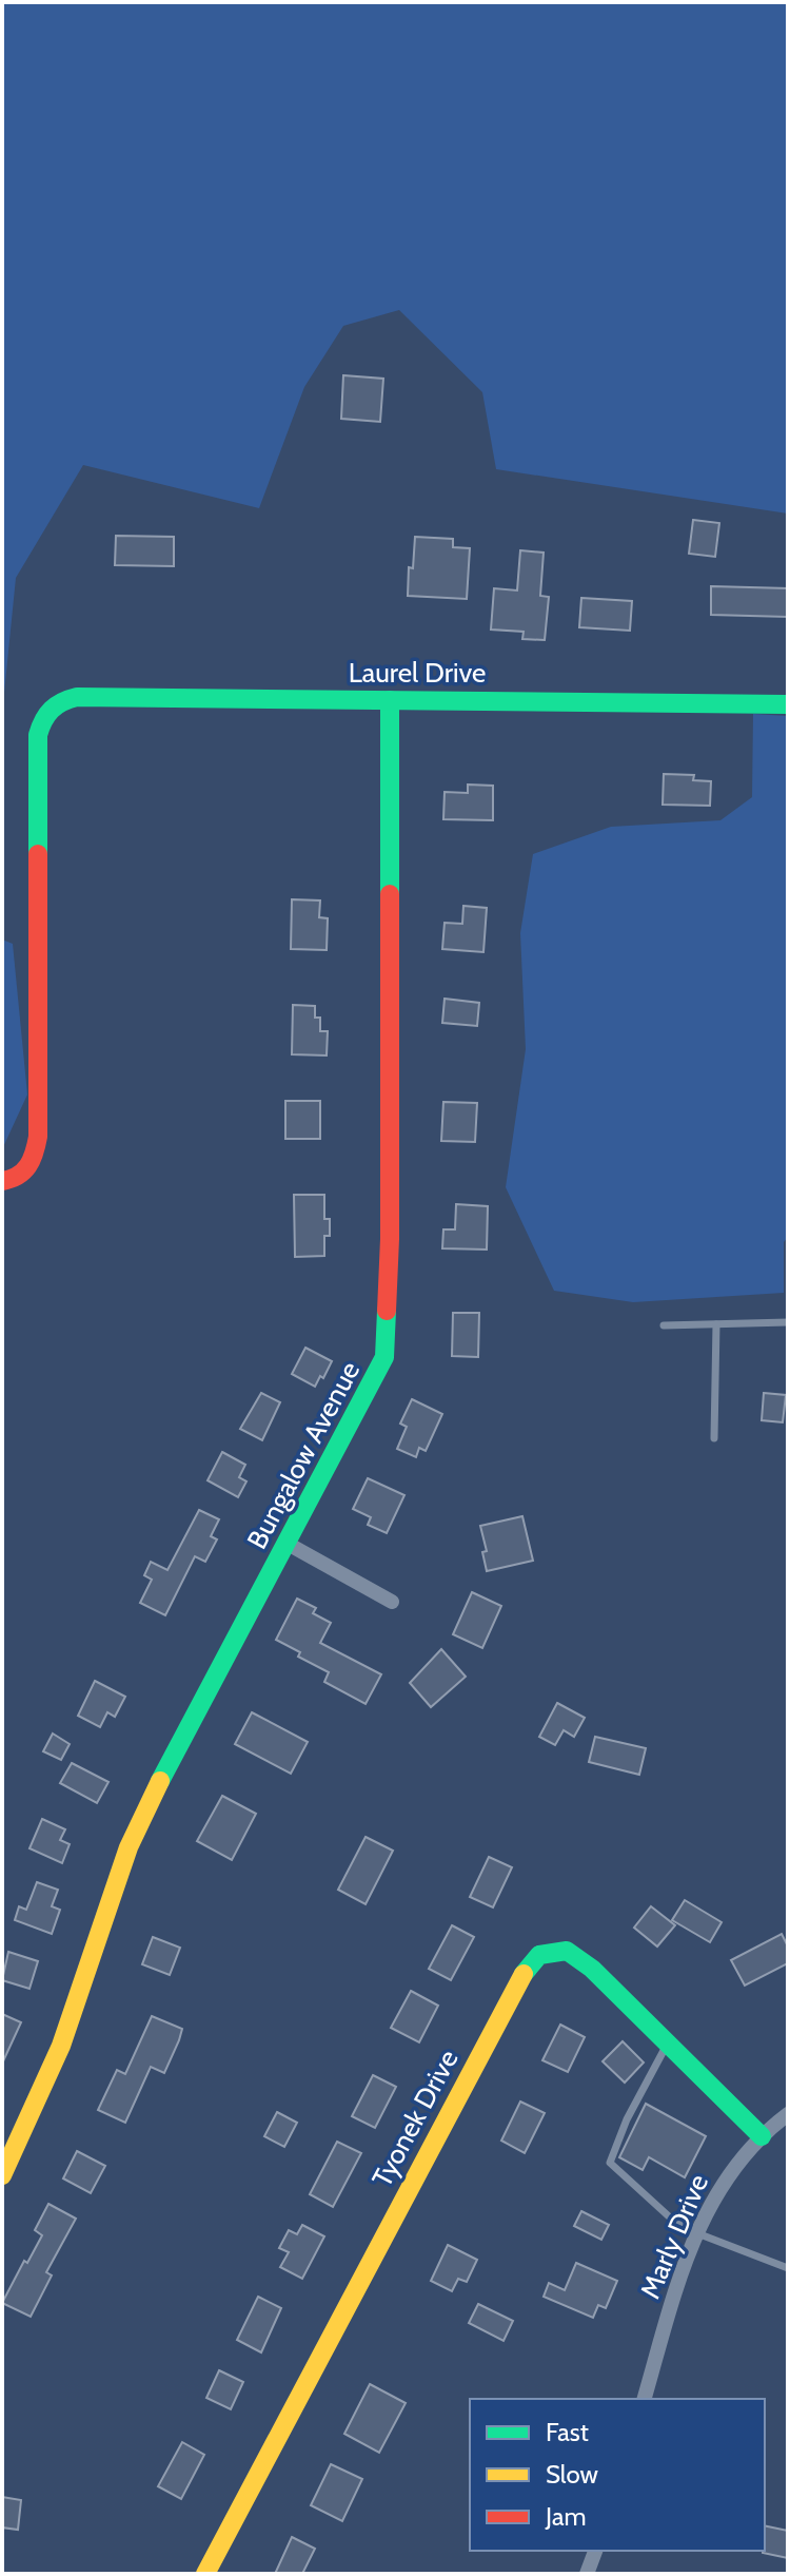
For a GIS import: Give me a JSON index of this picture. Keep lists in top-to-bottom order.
{
  "streets": {
    "street": [
      "Laurel Drive",
      "Bungalow Avenue",
      "Tyonek Drive",
      "Marly Drive"
    ]
  },
  "crossings": [
    ["Laurel Drive", "Bungalow Avenue"],
    ["Tyonek Drive", "Marly Drive"]
  ],
  "legend": ["Fast", "Slow", "Jam"]
}
